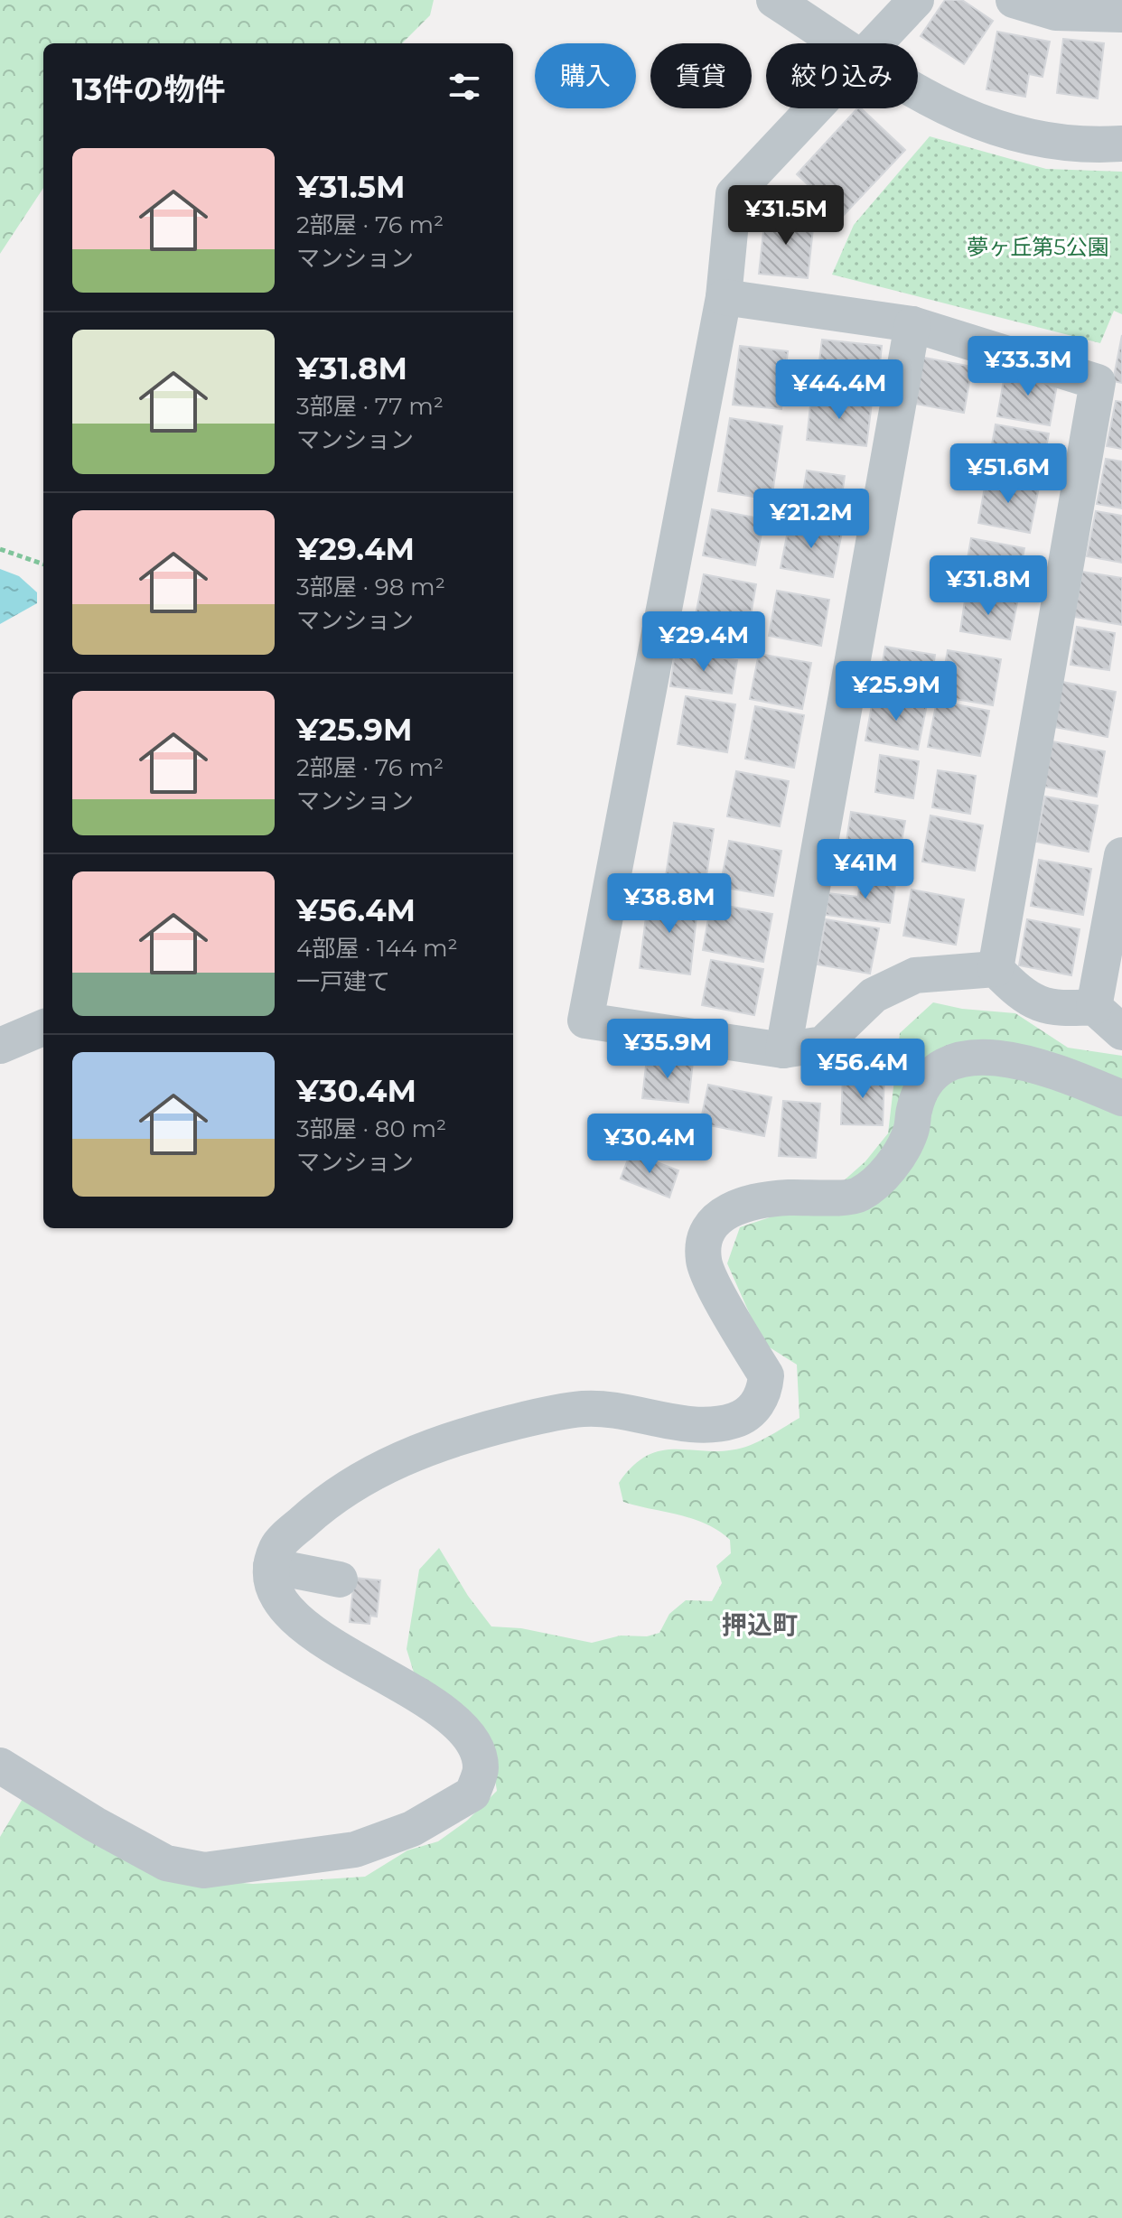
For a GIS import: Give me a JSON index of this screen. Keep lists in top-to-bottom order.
{
  "districts": ["押込町"],
  "parks": ["夢ヶ丘第5公園"],
  "page": {
    "chip": ["購入", "賃貸", "絞り込み"],
    "heading": "13件の物件",
    "list": [
      {
        "name": "¥31.5M",
        "note": "2部屋 · 76 m² · マンション"
      },
      {
        "name": "¥31.8M",
        "note": "3部屋 · 77 m² · マンション"
      },
      {
        "name": "¥29.4M",
        "note": "3部屋 · 98 m² · マンション"
      },
      {
        "name": "¥25.9M",
        "note": "2部屋 · 76 m² · マンション"
      },
      {
        "name": "¥56.4M",
        "note": "4部屋 · 144 m² · 一戸建て"
      },
      {
        "name": "¥30.4M",
        "note": "3部屋 · 80 m² · マンション"
      }
    ],
    "price": [
      "¥31.5M",
      "¥33.3M",
      "¥44.4M",
      "¥51.6M",
      "¥21.2M",
      "¥31.8M",
      "¥29.4M",
      "¥25.9M",
      "¥41M",
      "¥38.8M",
      "¥35.9M",
      "¥56.4M",
      "¥30.4M"
    ]
  }
}
